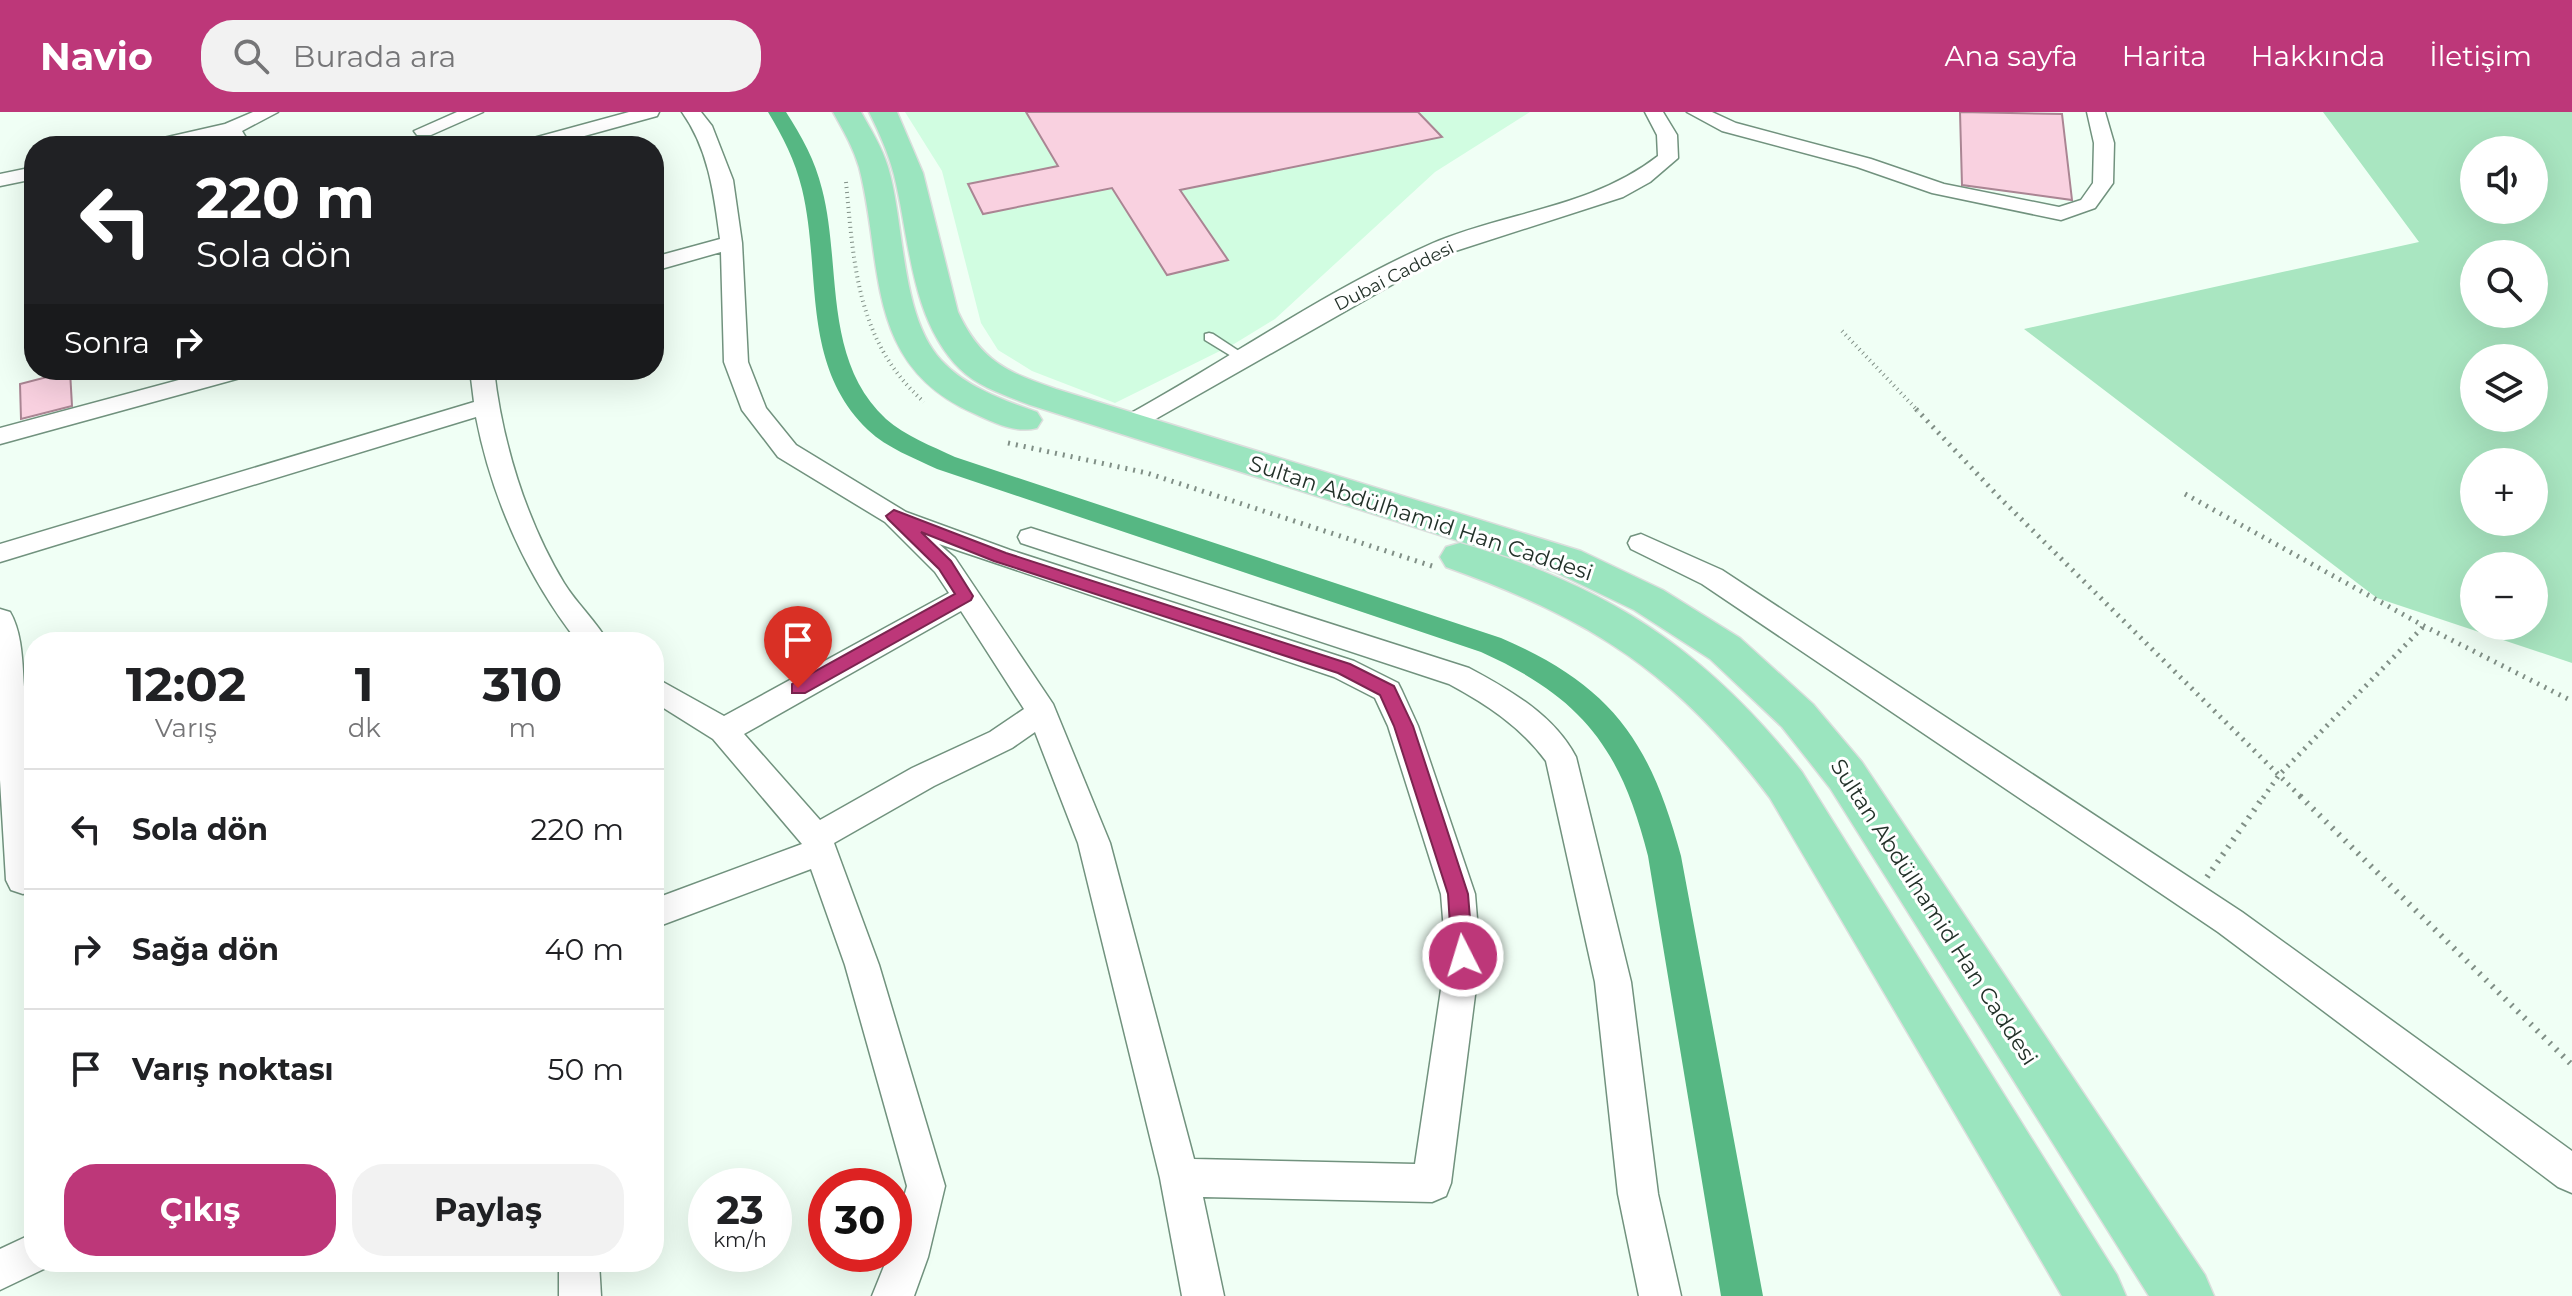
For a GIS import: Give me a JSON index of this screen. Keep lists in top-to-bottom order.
{
  "streets": {
    "main road": ["Sultan Abdülhamid Han Caddesi"],
    "street": ["Dubai Caddesi"]
  },
  "crossings": [
    ["Dubai Caddesi", "Sultan Abdülhamid Han Caddesi"]
  ],
  "page": {
    "header": "Navio",
    "search": "Burada ara",
    "nav": [
      "Ana sayfa",
      "Harita",
      "Hakkında",
      "İletişim"
    ],
    "map_buttons": ["+", "−"],
    "turn": ["220 m", "Sola dön"],
    "then": "Sonra",
    "eta": [
      "12:02",
      "Varış",
      "1",
      "dk",
      "310",
      "m"
    ],
    "list": [
      {
        "name": "Sola dön",
        "value": "220 m"
      },
      {
        "name": "Sağa dön",
        "value": "40 m"
      },
      {
        "name": "Varış noktası",
        "value": "50 m"
      }
    ],
    "buttons": ["Çıkış", "Paylaş"],
    "speed": "23 km/h",
    "limit": "30"
  }
}
